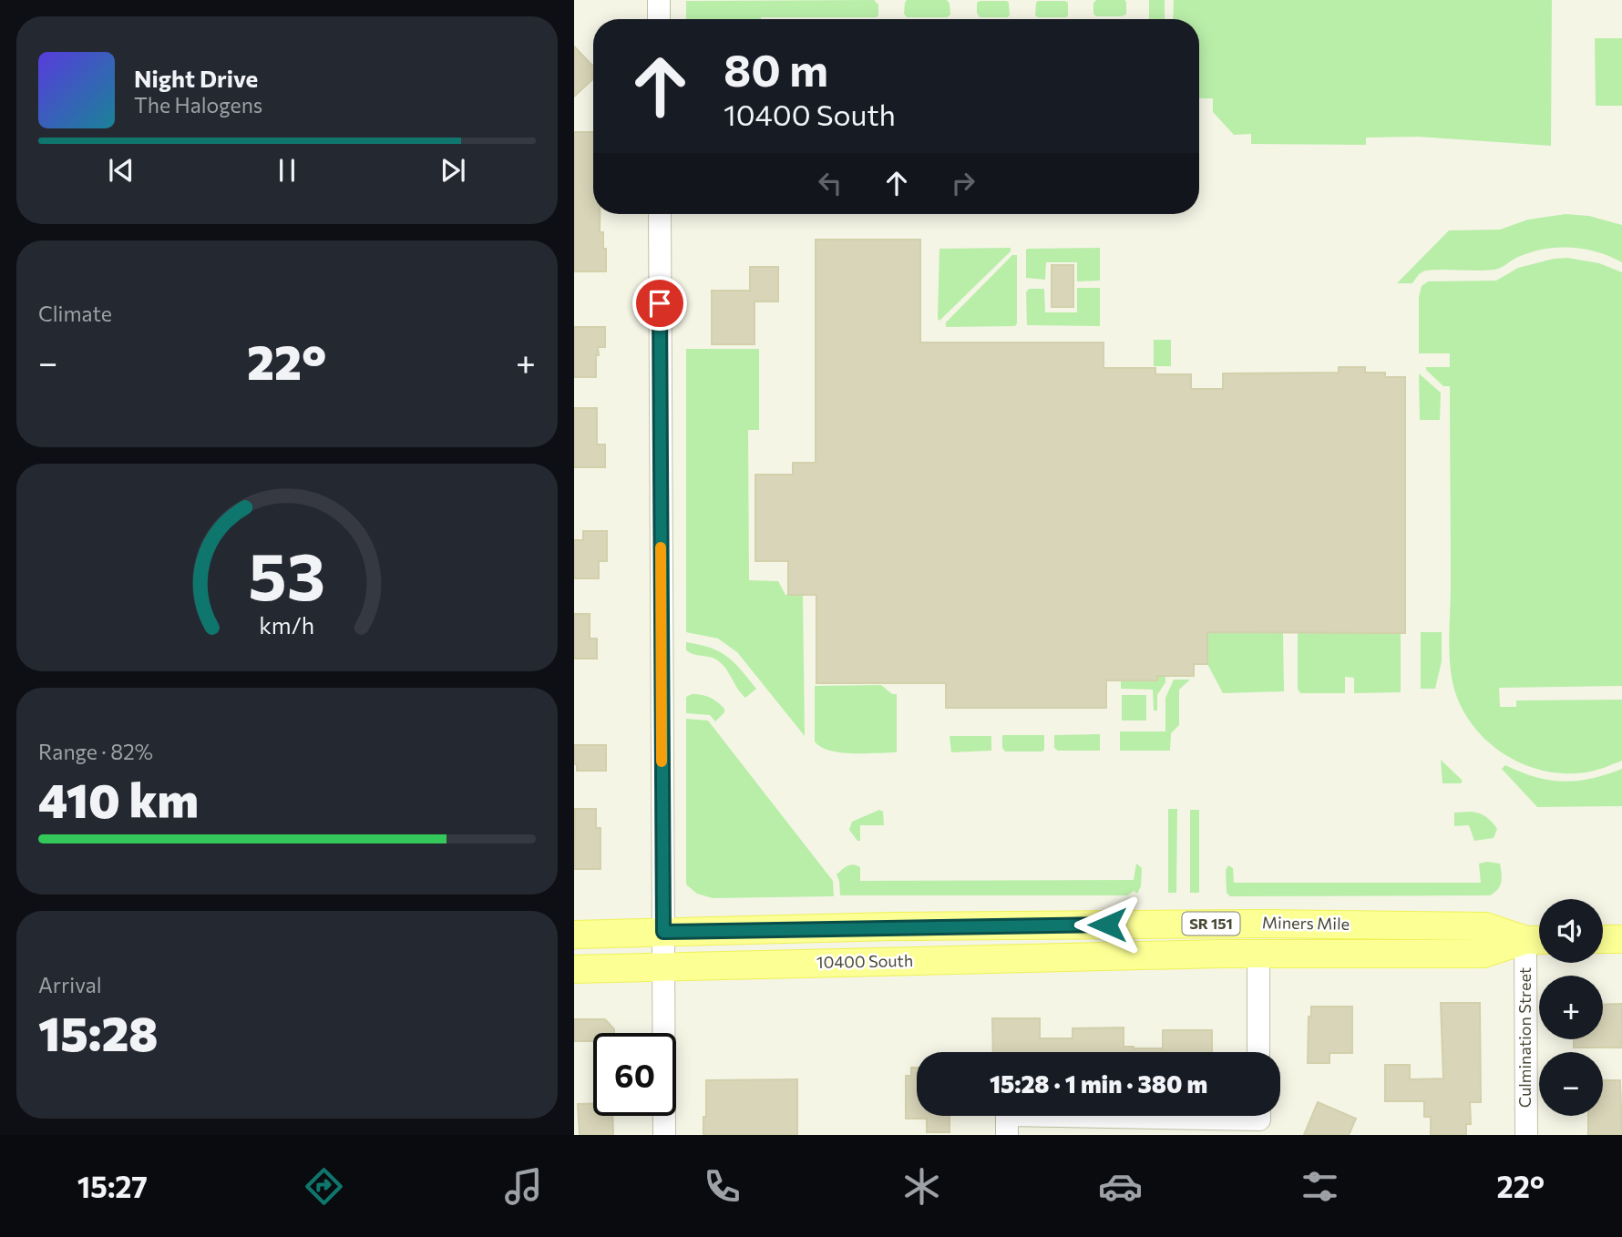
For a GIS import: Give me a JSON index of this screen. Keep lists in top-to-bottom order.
{
  "streets": {
    "main road": ["SR 151", "Miners Mile", "10400 South"],
    "street": ["Culmination Street"]
  },
  "crossings": [
    ["SR 151", "Miners Mile"],
    ["Miners Mile", "10400 South"],
    ["Miners Mile", "Culmination Street"]
  ],
  "page": {
    "turn": ["80 m", "10400 South"],
    "song": ["Night Drive", "The Halogens"],
    "tile": [
      "Climate",
      ["Range · 82%", "410 km"],
      ["Arrival", "15:28"]
    ],
    "heat": ["−", "22°", "+"],
    "map_buttons": ["+", "−"],
    "limit": "60",
    "trip": "15:28 · 1 min · 380 m",
    "tabs": ["15:27", "22°"],
    "gauge": ["53", "km/h"]
  }
}
